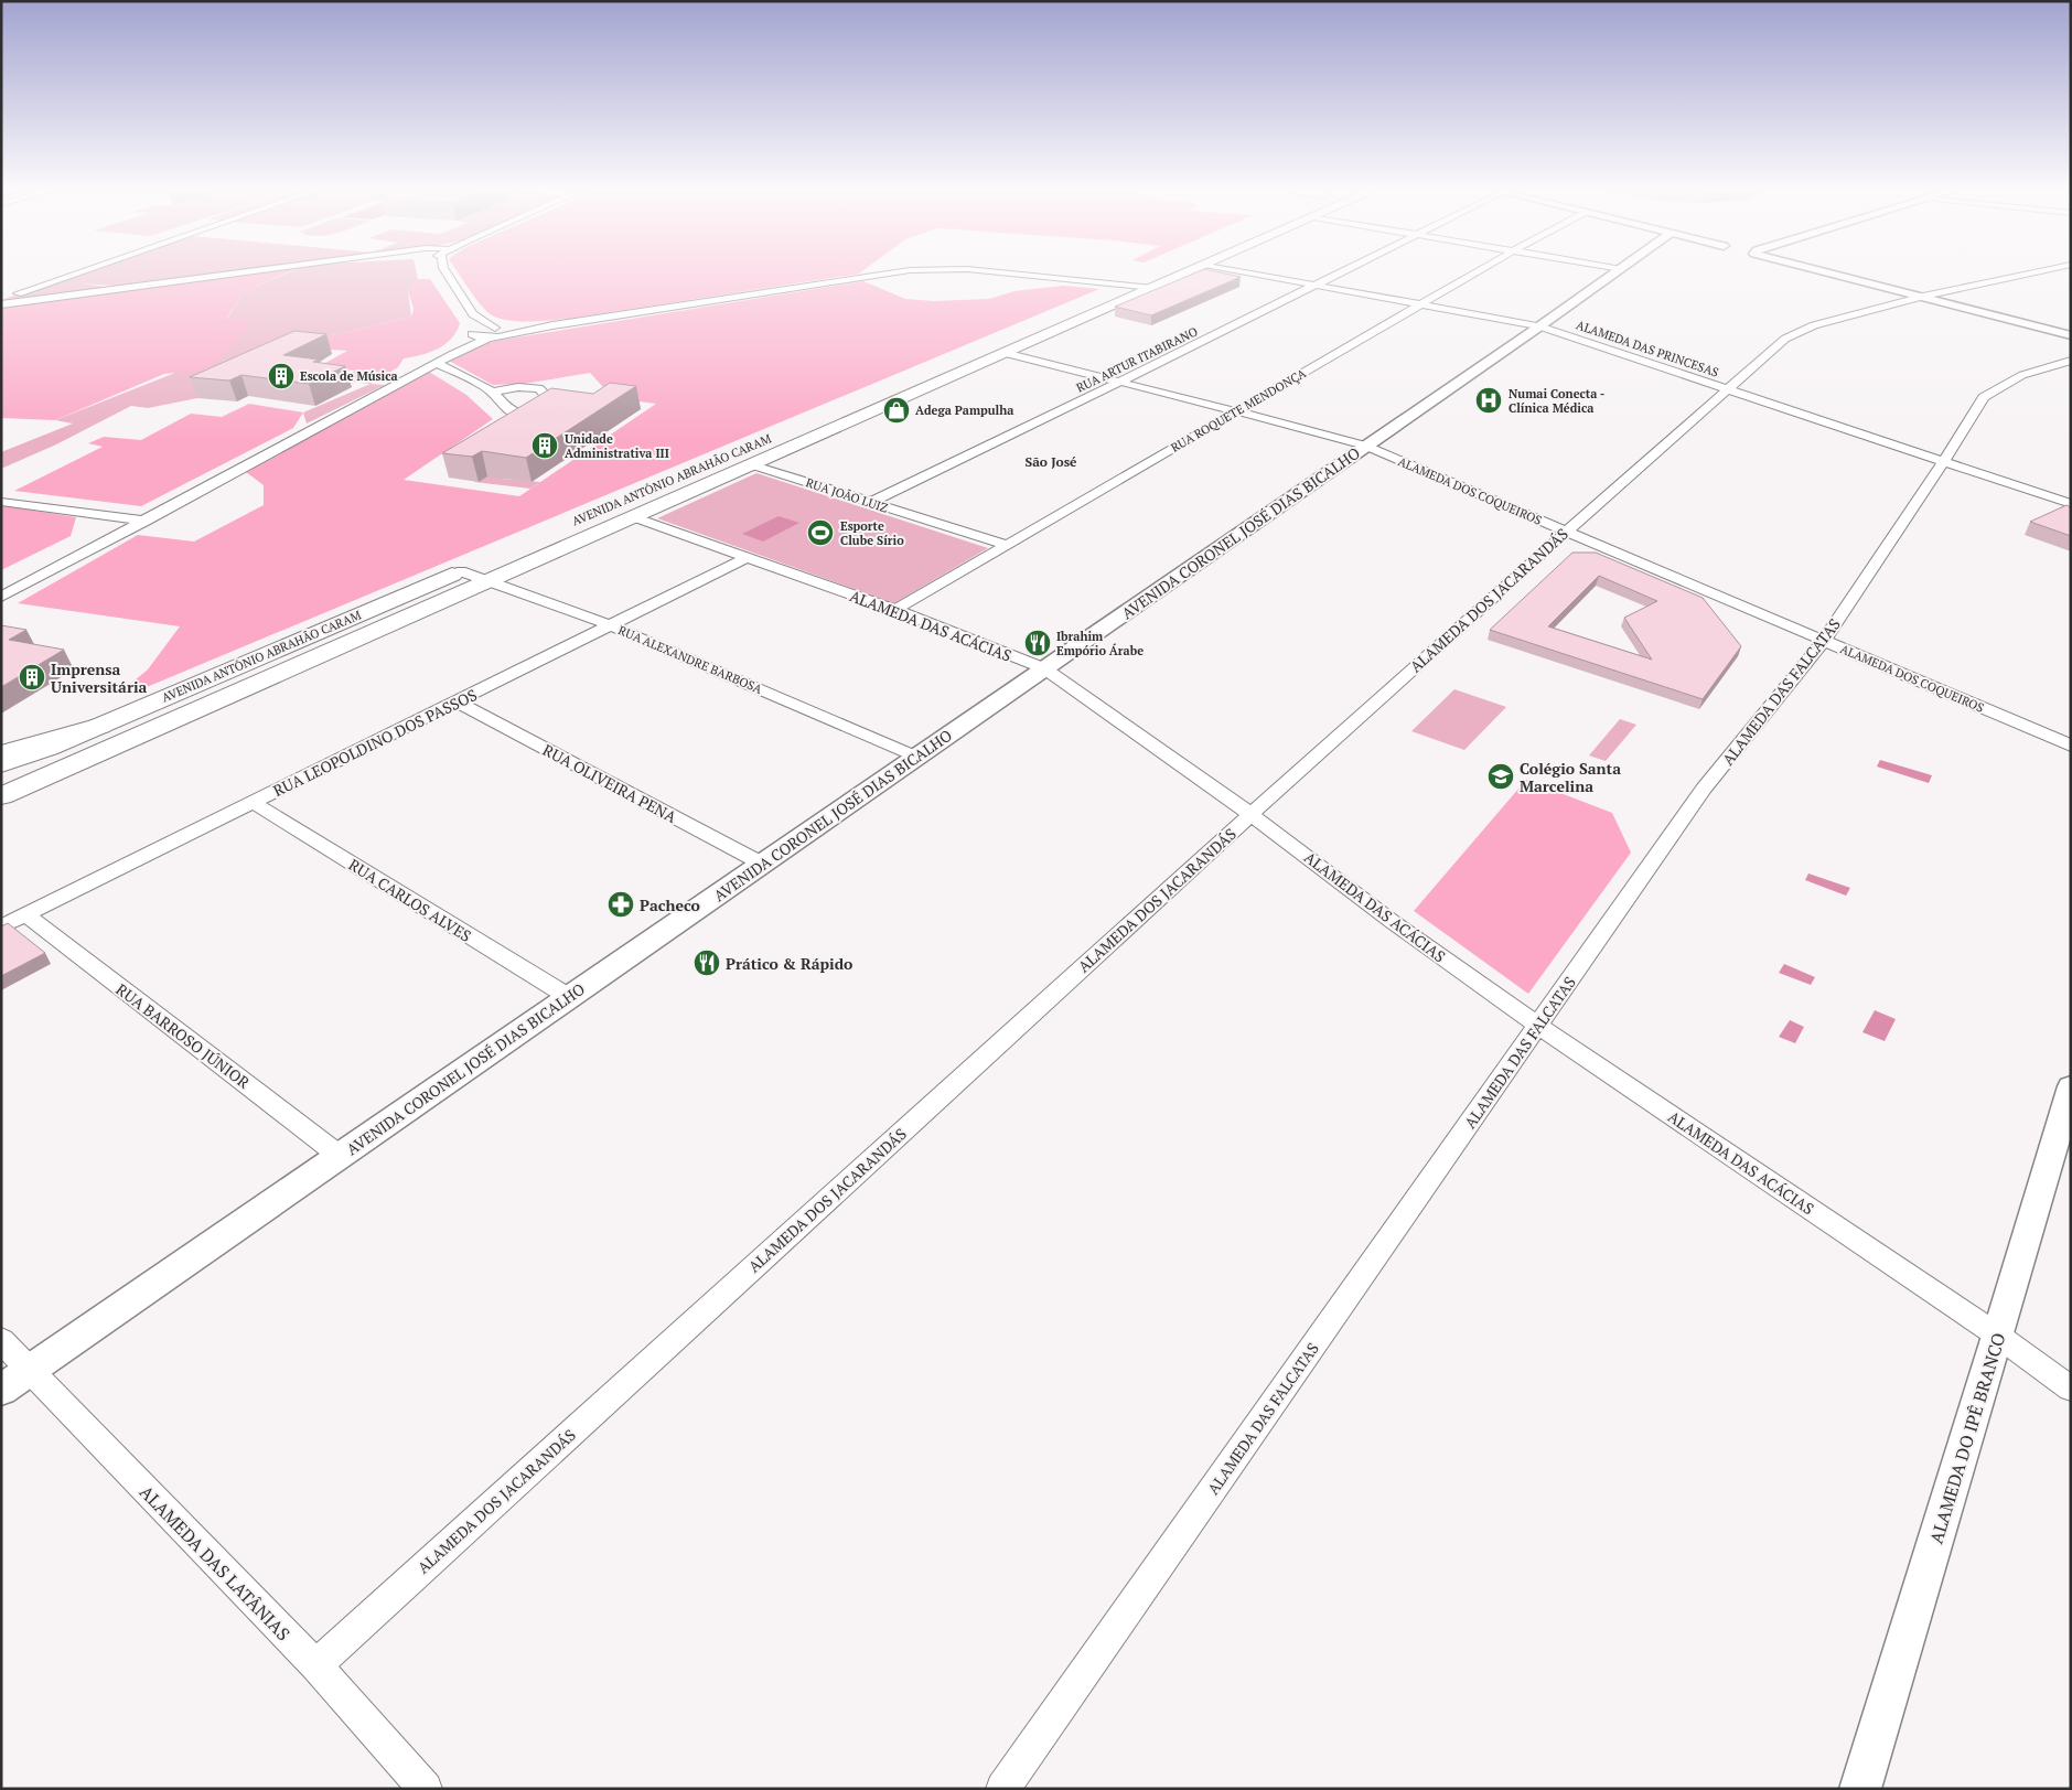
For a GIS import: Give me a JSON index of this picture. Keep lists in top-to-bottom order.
{
  "streets": {
    "main road": ["AVENIDA ANTÔNIO ABRAHÃO CARAM"],
    "street": [
      "ALAMEDA DAS PRINCESAS",
      "RUA ARTUR ITABIRANO",
      "RUA ROQUETE MENDONÇA",
      "ALAMEDA DOS COQUEIROS",
      "RUA JOÃO LUIZ",
      "AVENIDA CORONEL JOSÉ DIAS BICALHO",
      "ALAMEDA DOS JACARANDÁS",
      "ALAMEDA DAS ACÁCIAS",
      "RUA ALEXANDRE BARBOSA",
      "ALAMEDA DAS FALCATAS",
      "RUA LEOPOLDINO DOS PASSOS",
      "RUA OLIVEIRA PENA",
      "RUA CARLOS ALVES",
      "RUA BARROSO JÚNIOR",
      "ALAMEDA DO IPÊ BRANCO",
      "ALAMEDA DAS LATÂNIAS"
    ]
  },
  "crossings": [
    ["ALAMEDA DAS PRINCESAS", "RUA ARTUR ITABIRANO"],
    ["ALAMEDA DAS PRINCESAS", "RUA ROQUETE MENDONÇA"],
    ["ALAMEDA DAS PRINCESAS", "AVENIDA CORONEL JOSÉ DIAS BICALHO"],
    ["ALAMEDA DAS PRINCESAS", "ALAMEDA DOS JACARANDÁS"],
    ["ALAMEDA DAS PRINCESAS", "ALAMEDA DAS FALCATAS"],
    ["RUA ARTUR ITABIRANO", "ALAMEDA DOS COQUEIROS"],
    ["RUA ARTUR ITABIRANO", "RUA JOÃO LUIZ"],
    ["RUA ROQUETE MENDONÇA", "ALAMEDA DOS COQUEIROS"],
    ["RUA ROQUETE MENDONÇA", "RUA JOÃO LUIZ"],
    ["RUA ROQUETE MENDONÇA", "ALAMEDA DAS ACÁCIAS"],
    ["AVENIDA ANTÔNIO ABRAHÃO CARAM", "ALAMEDA DOS COQUEIROS"],
    ["AVENIDA ANTÔNIO ABRAHÃO CARAM", "RUA JOÃO LUIZ"],
    ["AVENIDA ANTÔNIO ABRAHÃO CARAM", "ALAMEDA DAS ACÁCIAS"],
    ["AVENIDA ANTÔNIO ABRAHÃO CARAM", "RUA ALEXANDRE BARBOSA"],
    ["ALAMEDA DOS COQUEIROS", "AVENIDA CORONEL JOSÉ DIAS BICALHO"],
    ["ALAMEDA DOS COQUEIROS", "ALAMEDA DOS JACARANDÁS"],
    ["ALAMEDA DOS COQUEIROS", "ALAMEDA DAS FALCATAS"],
    ["AVENIDA CORONEL JOSÉ DIAS BICALHO", "ALAMEDA DAS ACÁCIAS"],
    ["AVENIDA CORONEL JOSÉ DIAS BICALHO", "RUA ALEXANDRE BARBOSA"],
    ["AVENIDA CORONEL JOSÉ DIAS BICALHO", "RUA OLIVEIRA PENA"],
    ["AVENIDA CORONEL JOSÉ DIAS BICALHO", "RUA CARLOS ALVES"],
    ["AVENIDA CORONEL JOSÉ DIAS BICALHO", "RUA BARROSO JÚNIOR"],
    ["AVENIDA CORONEL JOSÉ DIAS BICALHO", "ALAMEDA DAS LATÂNIAS"],
    ["ALAMEDA DOS JACARANDÁS", "ALAMEDA DAS ACÁCIAS"],
    ["ALAMEDA DOS JACARANDÁS", "ALAMEDA DAS LATÂNIAS"],
    ["ALAMEDA DAS ACÁCIAS", "ALAMEDA DAS FALCATAS"],
    ["ALAMEDA DAS ACÁCIAS", "RUA LEOPOLDINO DOS PASSOS"],
    ["ALAMEDA DAS ACÁCIAS", "ALAMEDA DO IPÊ BRANCO"],
    ["RUA ALEXANDRE BARBOSA", "RUA LEOPOLDINO DOS PASSOS"],
    ["RUA LEOPOLDINO DOS PASSOS", "RUA OLIVEIRA PENA"],
    ["RUA LEOPOLDINO DOS PASSOS", "RUA CARLOS ALVES"],
    ["RUA LEOPOLDINO DOS PASSOS", "RUA BARROSO JÚNIOR"]
  ],
  "districts": ["São José"],
  "places": {
    "building": ["Escola de Música", "Unidade Administrativa III", "Imprensa Universitária"],
    "hospital": ["Numai Conecta - Clínica Médica"],
    "shop": ["Adega Pampulha"],
    "sports": ["Esporte Clube Sírio"],
    "restaurant": ["Ibrahim Empório Árabe", "Prático & Rápido"],
    "school or university": ["Colégio Santa Marcelina"],
    "pharmacy": ["Pacheco"]
  }
}
